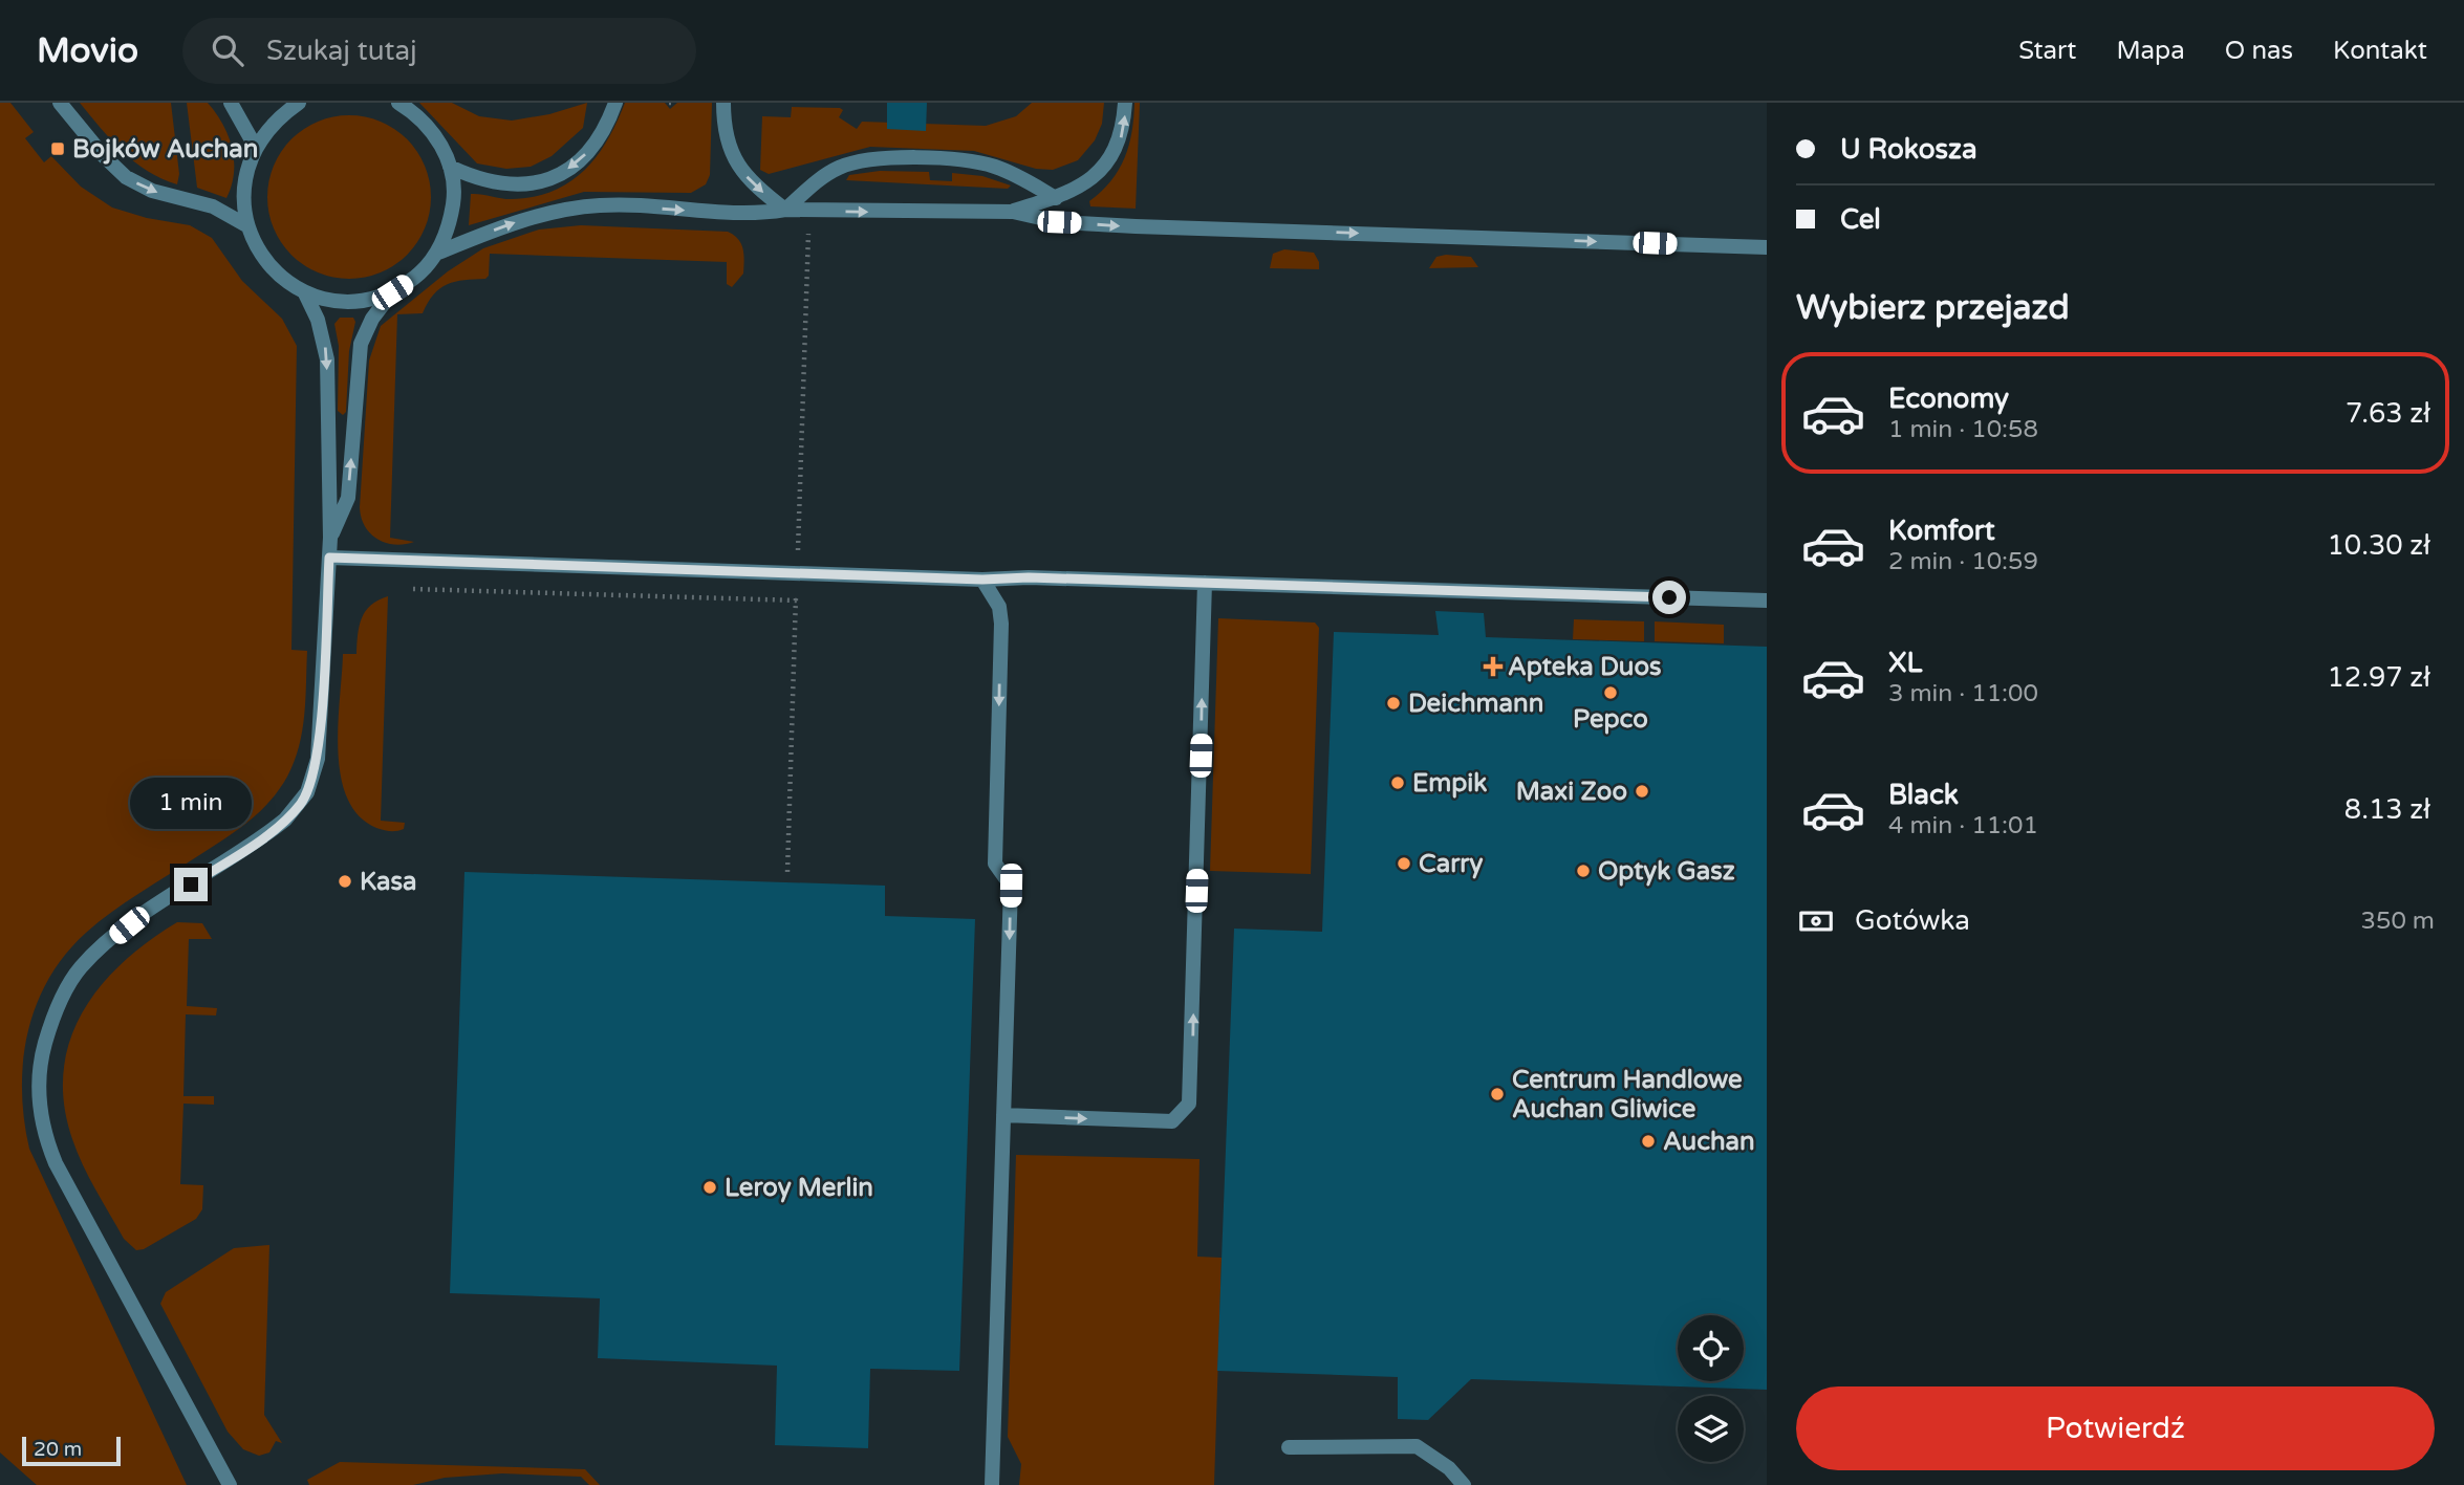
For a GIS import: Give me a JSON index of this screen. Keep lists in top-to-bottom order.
{
  "places": {
    "transit": ["Bojków Auchan"],
    "health": ["Apteka Duos"],
    "other": [
      "Pepco",
      "Deichmann",
      "Empik",
      "Maxi Zoo",
      "Carry",
      "Optyk Gasz",
      "Kasa",
      "Centrum Handlowe Auchan Gliwice",
      "Auchan",
      "Leroy Merlin"
    ]
  },
  "scale_bar": "20 m",
  "page": {
    "header": "Movio",
    "search": "Szukaj tutaj",
    "nav": [
      "Start",
      "Mapa",
      "O nas",
      "Kontakt"
    ],
    "banner": ["U Rokosza", "Cel"],
    "heading": "Wybierz przejazd",
    "list": [
      {
        "name": "Economy",
        "note": "1 min · 10:58",
        "value": "7.63 zł"
      },
      {
        "name": "Komfort",
        "note": "2 min · 10:59",
        "value": "10.30 zł"
      },
      {
        "name": "XL",
        "note": "3 min · 11:00",
        "value": "12.97 zł"
      },
      {
        "name": "Black",
        "note": "4 min · 11:01",
        "value": "8.13 zł"
      }
    ],
    "bubble": "1 min",
    "pay": ["Gotówka", "350 m"],
    "buttons": "Potwierdź",
    "scale": "20 m"
  }
}
